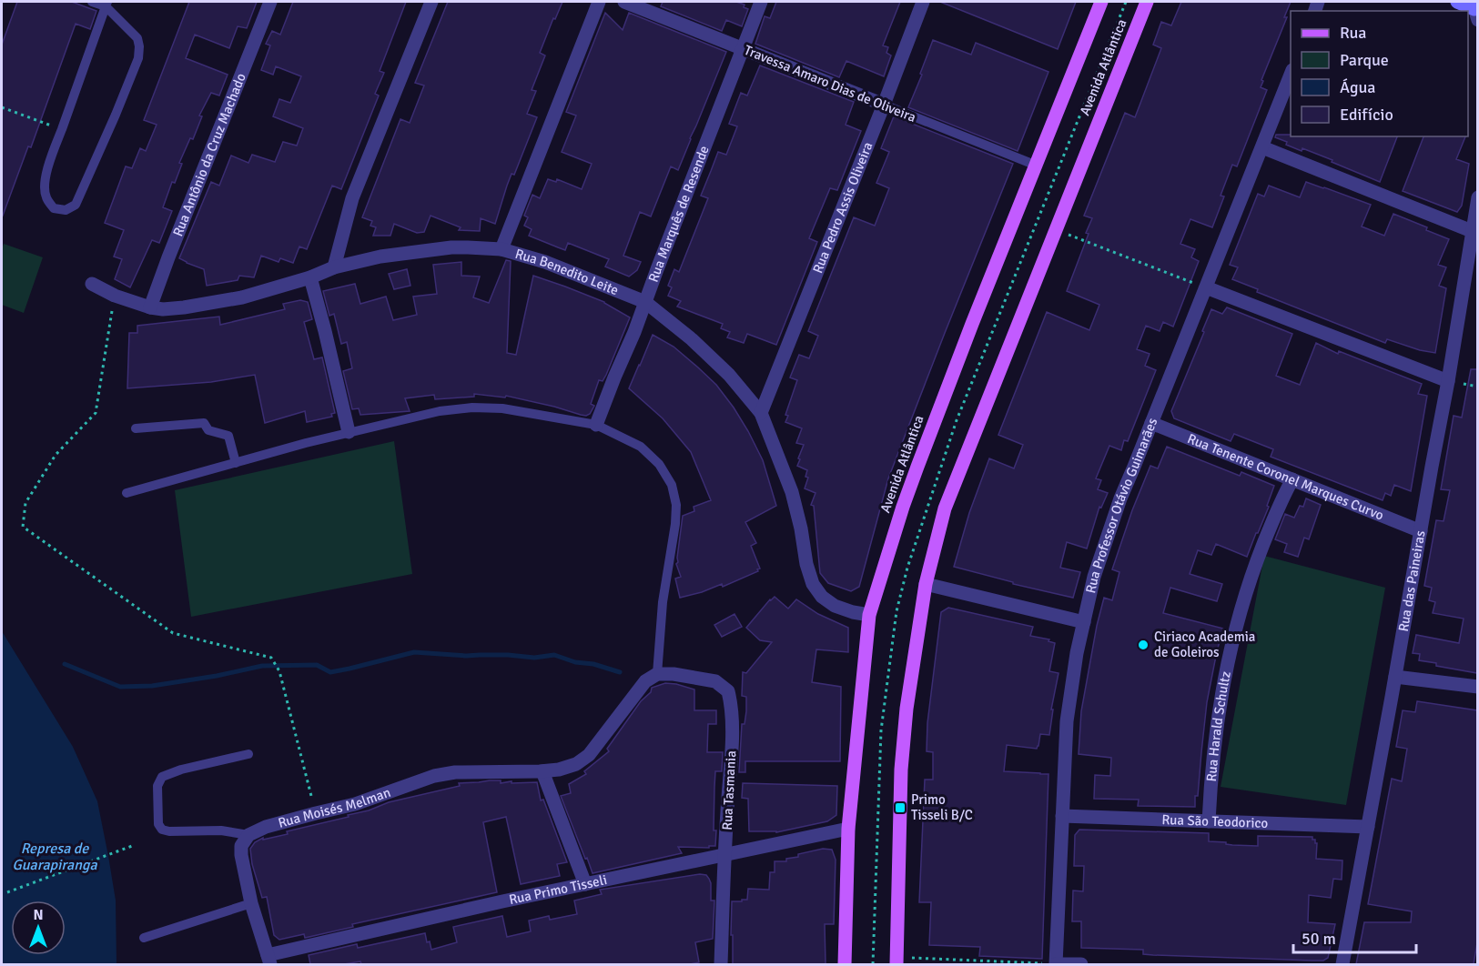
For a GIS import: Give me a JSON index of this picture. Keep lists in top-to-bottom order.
{
  "streets": {
    "main road": ["Avenida Atlântica"],
    "street": [
      "Travessa Amaro Dias de Oliveira",
      "Rua Antônio da Cruz Machado",
      "Rua Pedro Assis Oliveira",
      "Rua Marquês de Resende",
      "Rua Benedito Leite",
      "Rua Tenente Coronel Marques Curvo",
      "Rua Professor Otávio Guimarães",
      "Rua das Paineiras",
      "Rua Harald Schultz",
      "Rua Tasmania",
      "Rua Moisés Melman",
      "Rua São Teodorico",
      "Rua Primo Tisseli"
    ]
  },
  "crossings": [
    ["Avenida Atlântica", "Travessa Amaro Dias de Oliveira"],
    ["Avenida Atlântica", "Rua Benedito Leite"],
    ["Avenida Atlântica", "Rua Primo Tisseli"],
    ["Travessa Amaro Dias de Oliveira", "Rua Pedro Assis Oliveira"],
    ["Travessa Amaro Dias de Oliveira", "Rua Marquês de Resende"],
    ["Rua Antônio da Cruz Machado", "Rua Benedito Leite"],
    ["Rua Pedro Assis Oliveira", "Rua Benedito Leite"],
    ["Rua Marquês de Resende", "Rua Benedito Leite"],
    ["Rua Tenente Coronel Marques Curvo", "Rua Professor Otávio Guimarães"],
    ["Rua Tenente Coronel Marques Curvo", "Rua das Paineiras"],
    ["Rua Tenente Coronel Marques Curvo", "Rua Harald Schultz"],
    ["Rua Professor Otávio Guimarães", "Rua São Teodorico"],
    ["Rua das Paineiras", "Rua São Teodorico"],
    ["Rua Harald Schultz", "Rua São Teodorico"],
    ["Rua Tasmania", "Rua Moisés Melman"],
    ["Rua Tasmania", "Rua Primo Tisseli"]
  ],
  "water": ["Represa de Guarapiranga"],
  "places": {
    "other": ["Ciriaco Academia de Goleiros"],
    "transit": ["Primo Tisseli B/C"]
  },
  "legend": [
    "Rua",
    "Parque",
    "Água",
    "Edifício"
  ],
  "scale_bar": "50 m",
  "north": "top"
}
